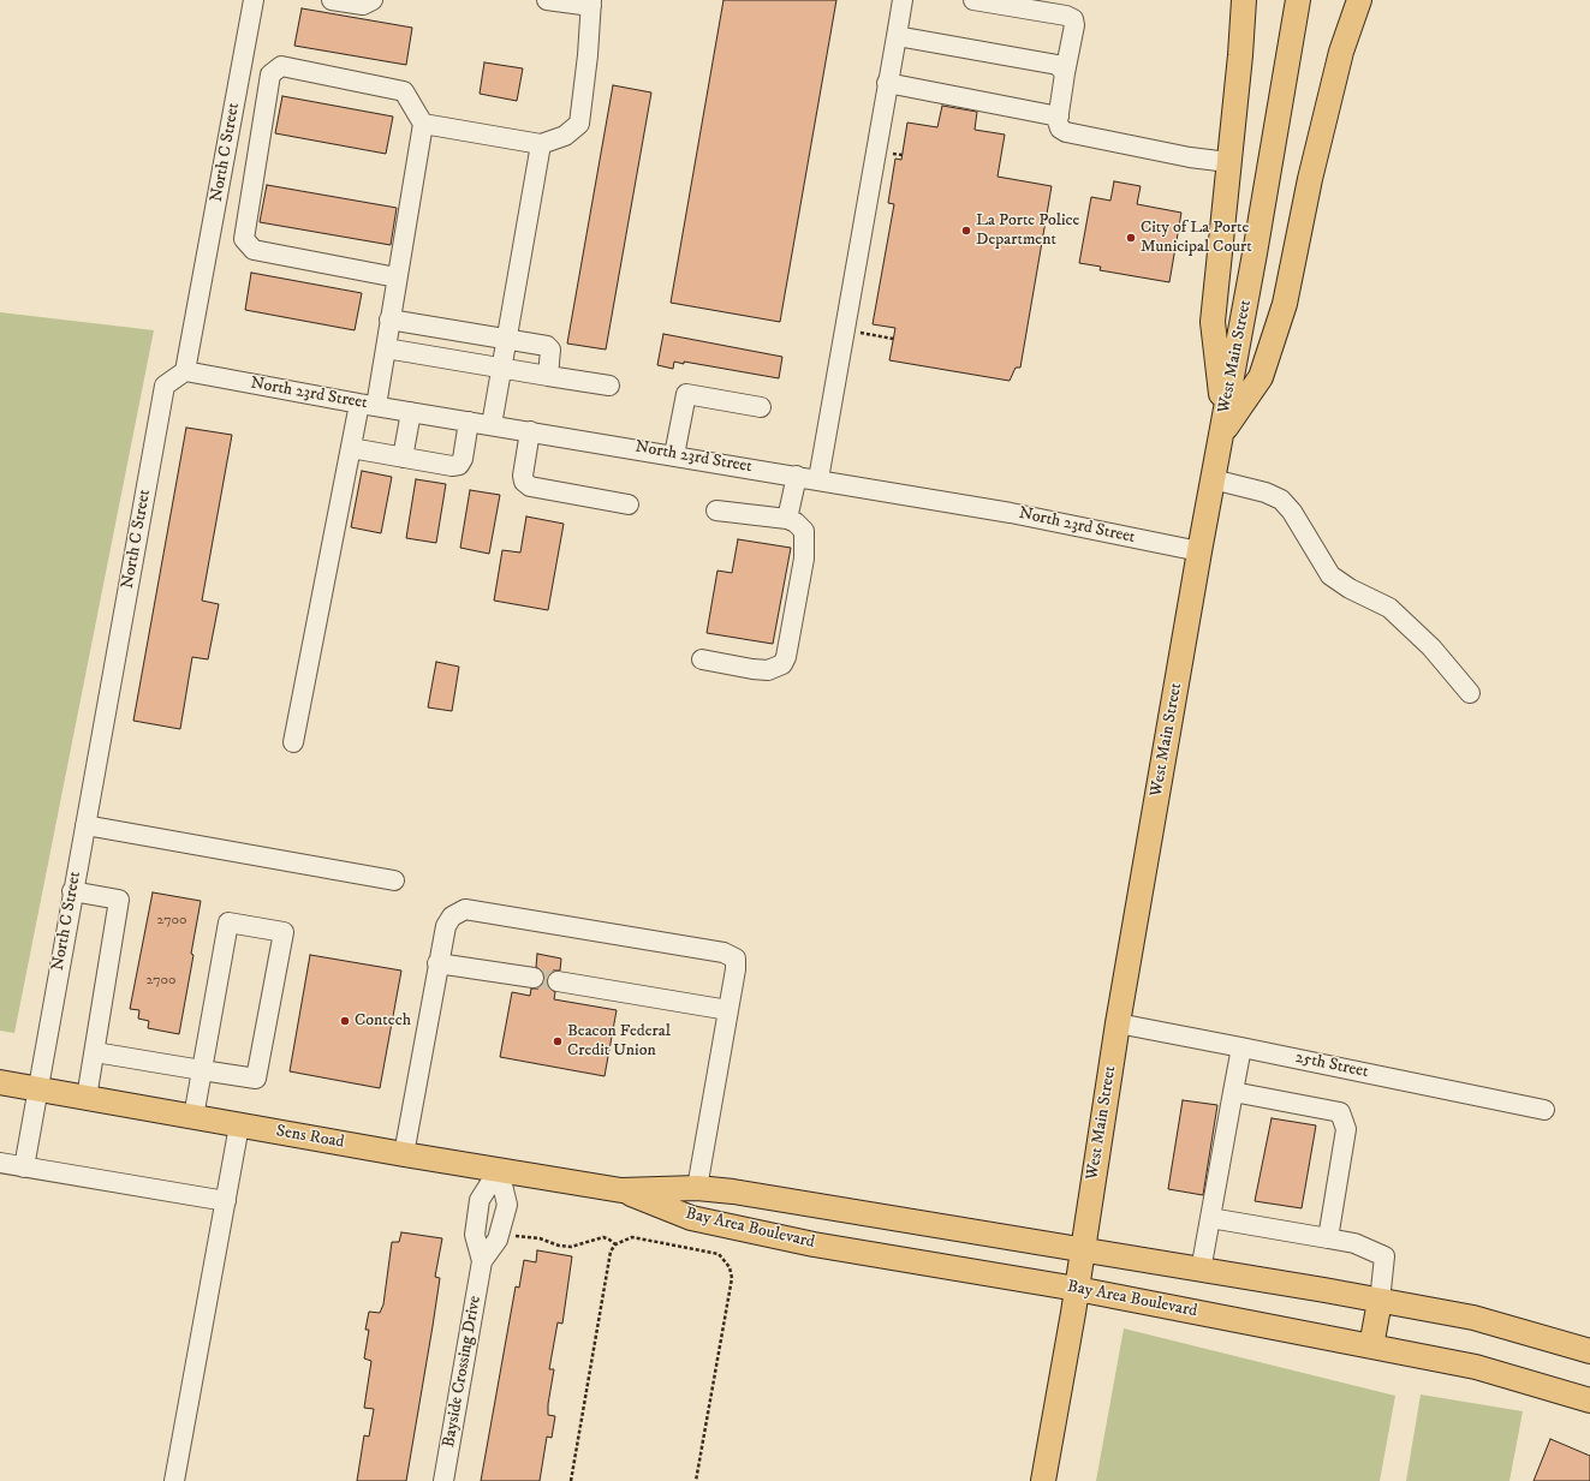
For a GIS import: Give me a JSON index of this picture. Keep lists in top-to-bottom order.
{
  "streets": {
    "main road": ["West Main Street", "Sens Road", "Bay Area Boulevard"],
    "street": [
      "North C Street",
      "North 23rd Street",
      "25th Street",
      "Bayside Crossing Drive"
    ]
  },
  "crossings": [
    ["North C Street", "North 23rd Street"],
    ["North C Street", "Sens Road"],
    ["West Main Street", "North 23rd Street"],
    ["West Main Street", "25th Street"],
    ["West Main Street", "Bay Area Boulevard"],
    ["Sens Road", "Bay Area Boulevard"],
    ["Sens Road", "Bayside Crossing Drive"]
  ],
  "places": [
    "La Porte Police Department",
    "City of La Porte Municipal Court",
    "Contech",
    "Beacon Federal Credit Union"
  ],
  "house_numbers": ["2700", "2700"]
}
